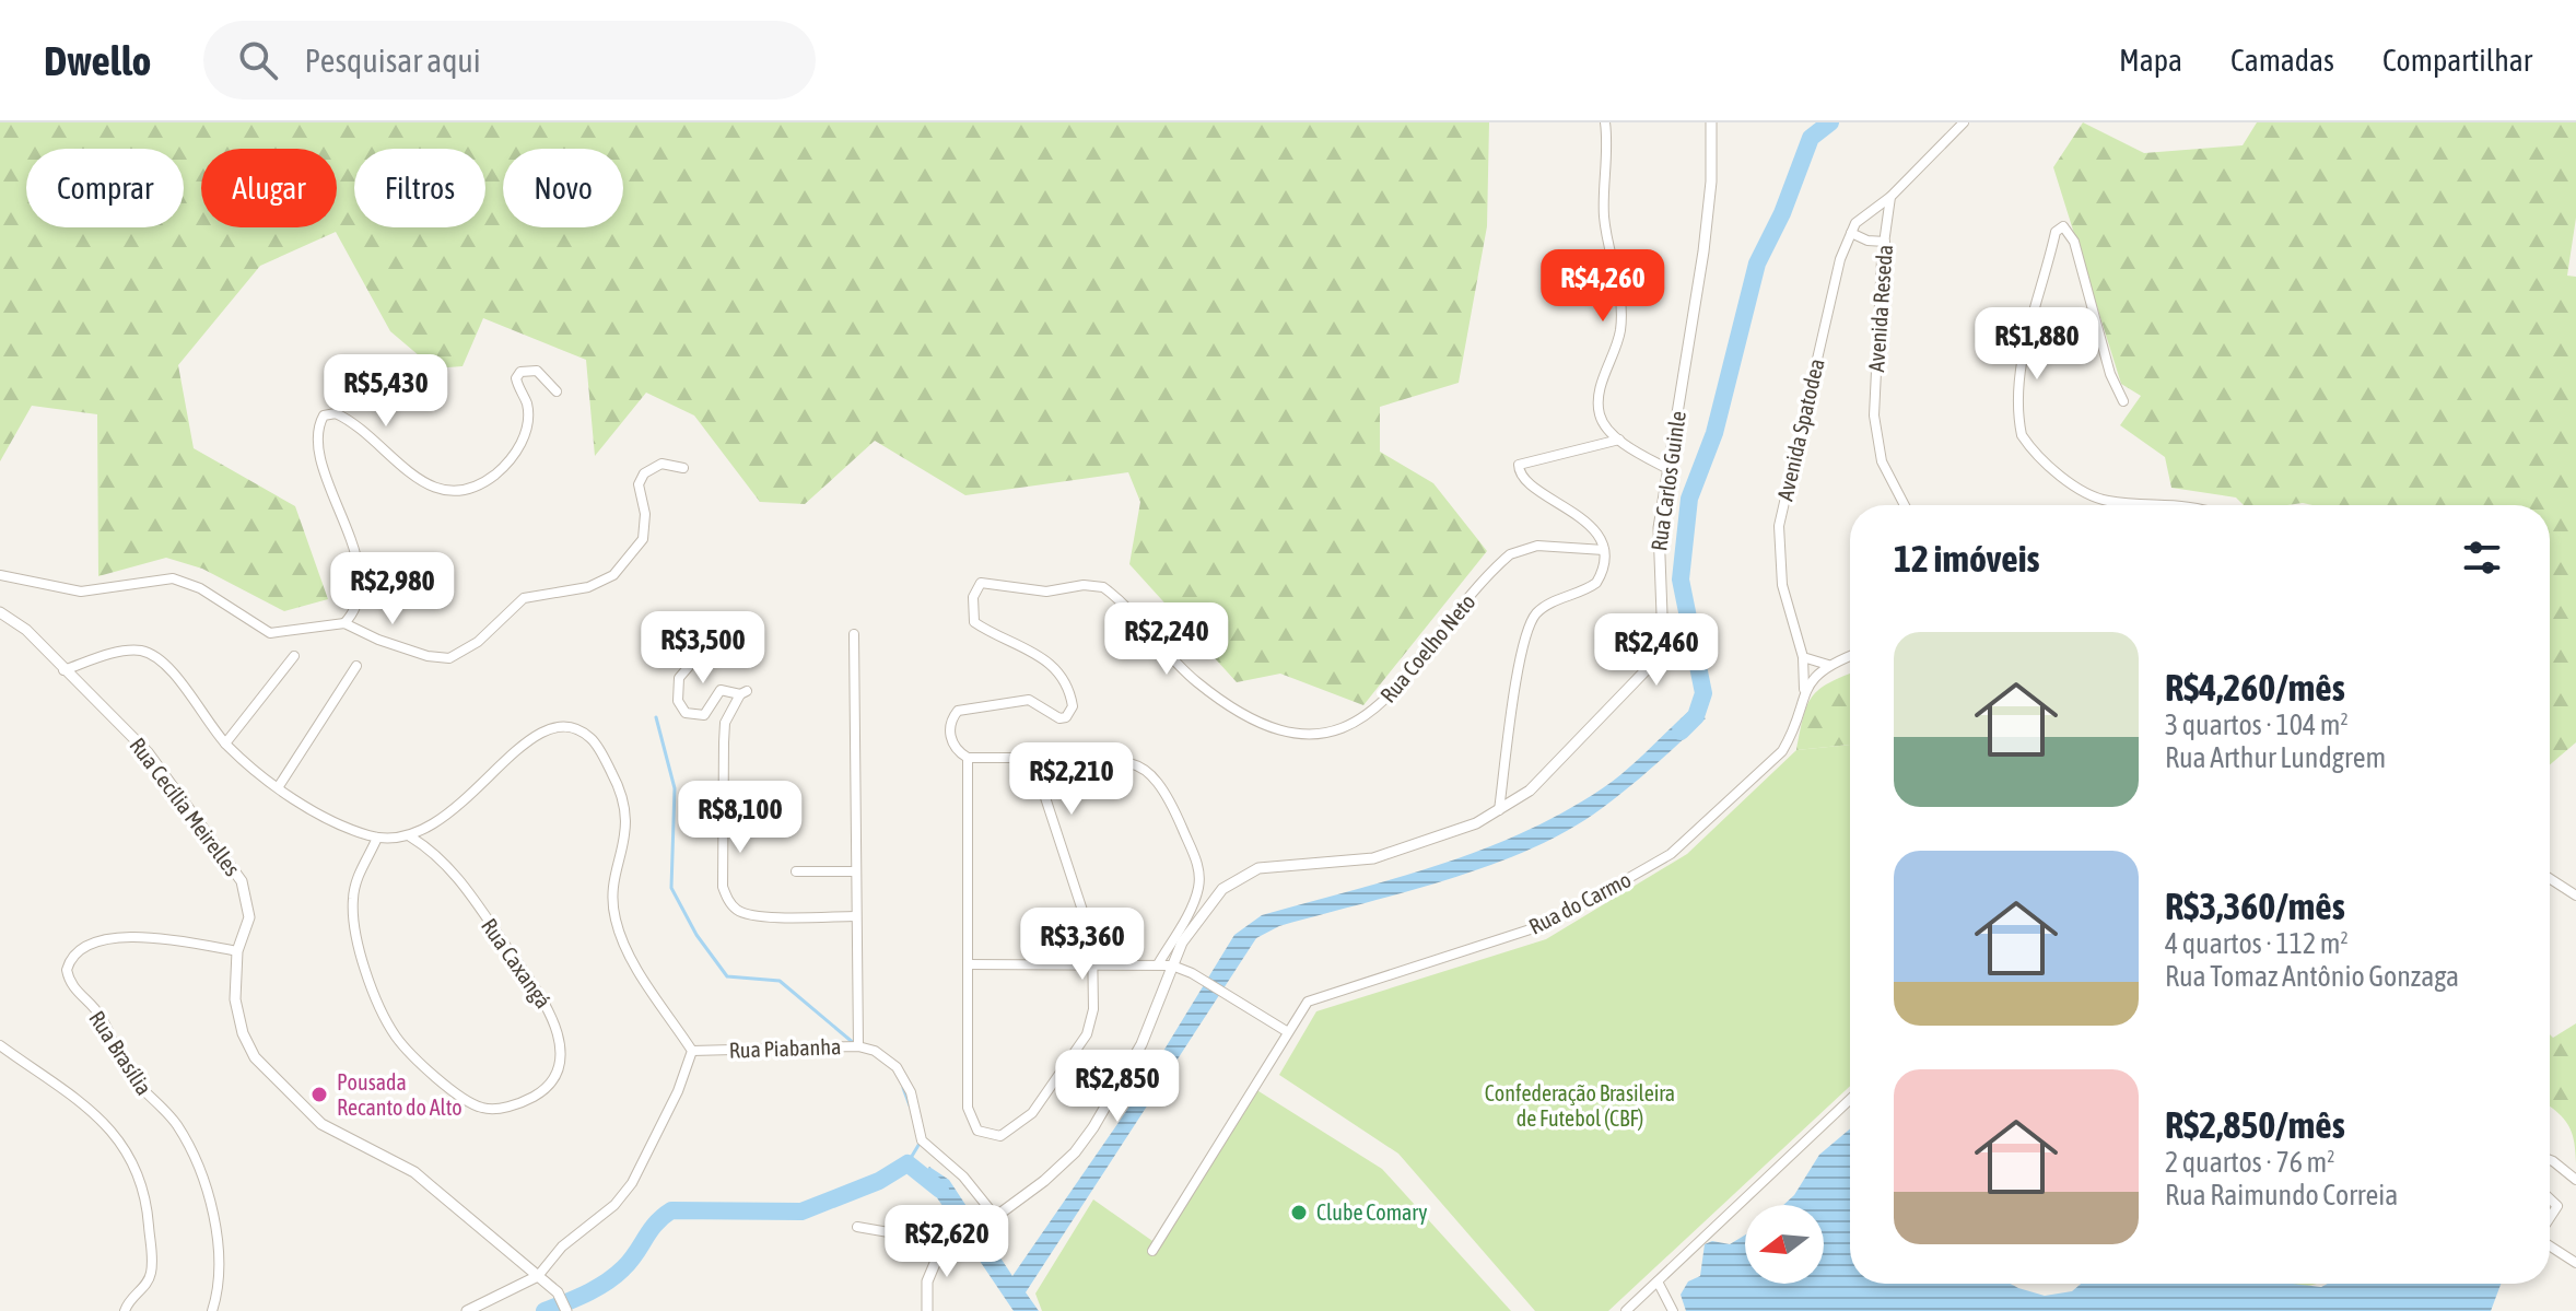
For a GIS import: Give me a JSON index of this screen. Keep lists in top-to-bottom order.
{
  "streets": {
    "street": [
      "Avenida Reseda",
      "Avenida Spatodea",
      "Rua Carlos Guinle",
      "Rua Coelho Neto",
      "Rua Cecília Meirelles",
      "Rua do Carmo",
      "Rua Caxangá",
      "Rua Piabanha",
      "Rua Brasília"
    ]
  },
  "crossings": [
    ["Avenida Reseda", "Avenida Spatodea"],
    ["Avenida Spatodea", "Rua do Carmo"],
    ["Rua Carlos Guinle", "Rua Piabanha"],
    ["Rua Cecília Meirelles", "Rua Brasília"]
  ],
  "parks": ["Confederação Brasileira de Futebol (CBF)"],
  "places": ["Pousada Recanto do Alto", "Clube Comary"],
  "north": "left",
  "page": {
    "header": "Dwello",
    "search": "Pesquisar aqui",
    "nav": ["Mapa", "Camadas", "Compartilhar"],
    "chip": [
      "Comprar",
      "Alugar",
      "Filtros",
      "Novo"
    ],
    "price": [
      "R$4,260",
      "R$1,880",
      "R$5,430",
      "R$2,980",
      "R$2,240",
      "R$3,500",
      "R$2,460",
      "R$2,210",
      "R$8,100",
      "R$3,360",
      "R$2,850",
      "R$2,620"
    ],
    "heading": "12 imóveis",
    "list": [
      {
        "name": "R$4,260/mês",
        "note": "3 quartos · 104 m² · Rua Arthur Lundgrem"
      },
      {
        "name": "R$3,360/mês",
        "note": "4 quartos · 112 m² · Rua Tomaz Antônio Gonzaga"
      },
      {
        "name": "R$2,850/mês",
        "note": "2 quartos · 76 m² · Rua Raimundo Correia"
      }
    ]
  }
}
